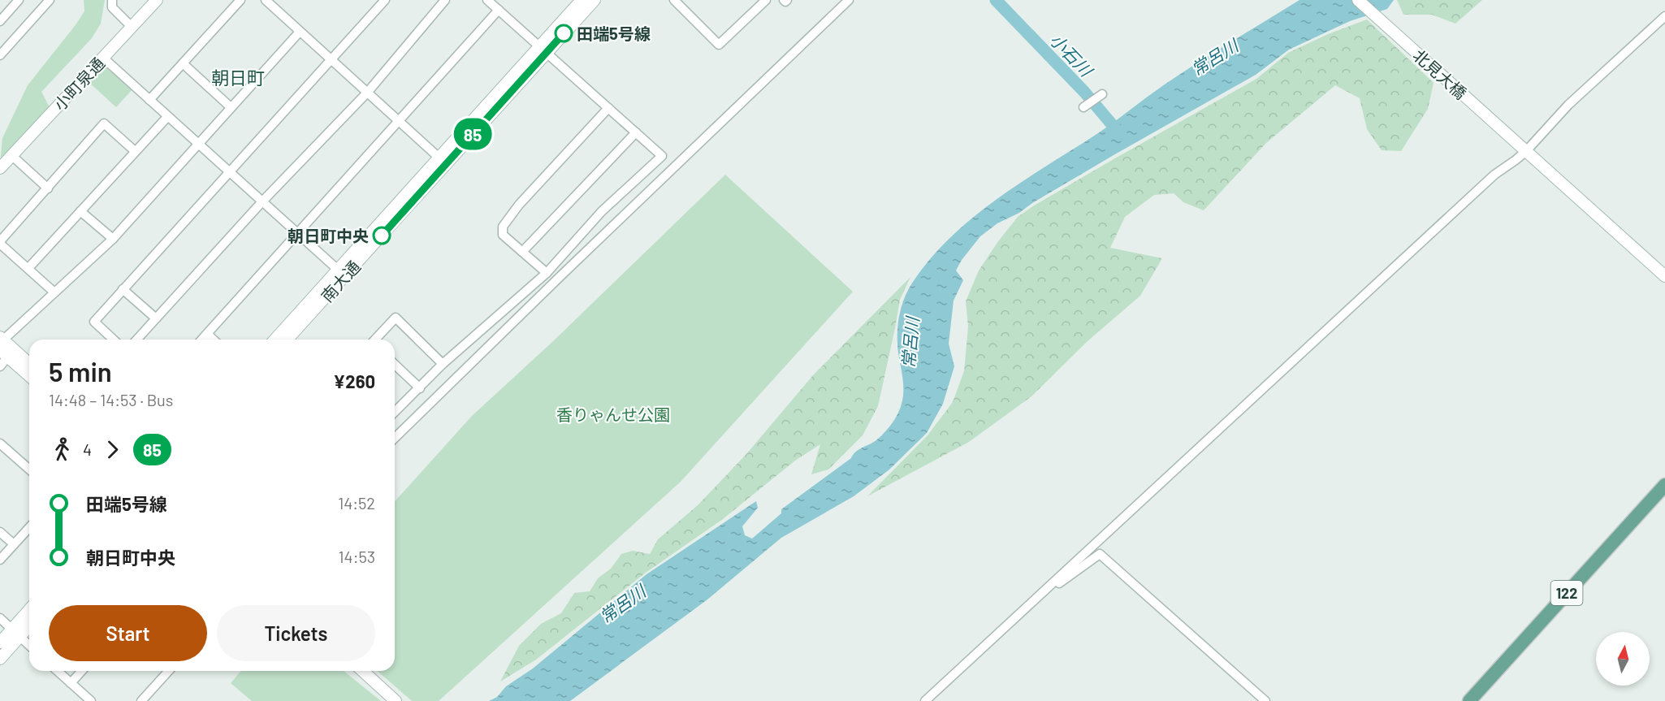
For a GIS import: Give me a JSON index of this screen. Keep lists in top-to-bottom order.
{
  "streets": {
    "main road": ["122"],
    "street": ["北見大橋", "小町泉通", "南大通"]
  },
  "districts": ["朝日町"],
  "water": ["小石川", "常呂川"],
  "parks": ["香りゃんせ公園"],
  "places": ["田端5号線", "朝日町中央"],
  "lines": ["bus line 85"],
  "north": "top",
  "page": {
    "on_map": "85",
    "heading": ["5 min", "14:48 – 14:53 · Bus", "¥260"],
    "legs": ["4", "85"],
    "list": [
      {
        "name": "田端5号線",
        "value": "14:52"
      },
      {
        "name": "朝日町中央",
        "value": "14:53"
      }
    ],
    "buttons": ["Start", "Tickets"]
  }
}
